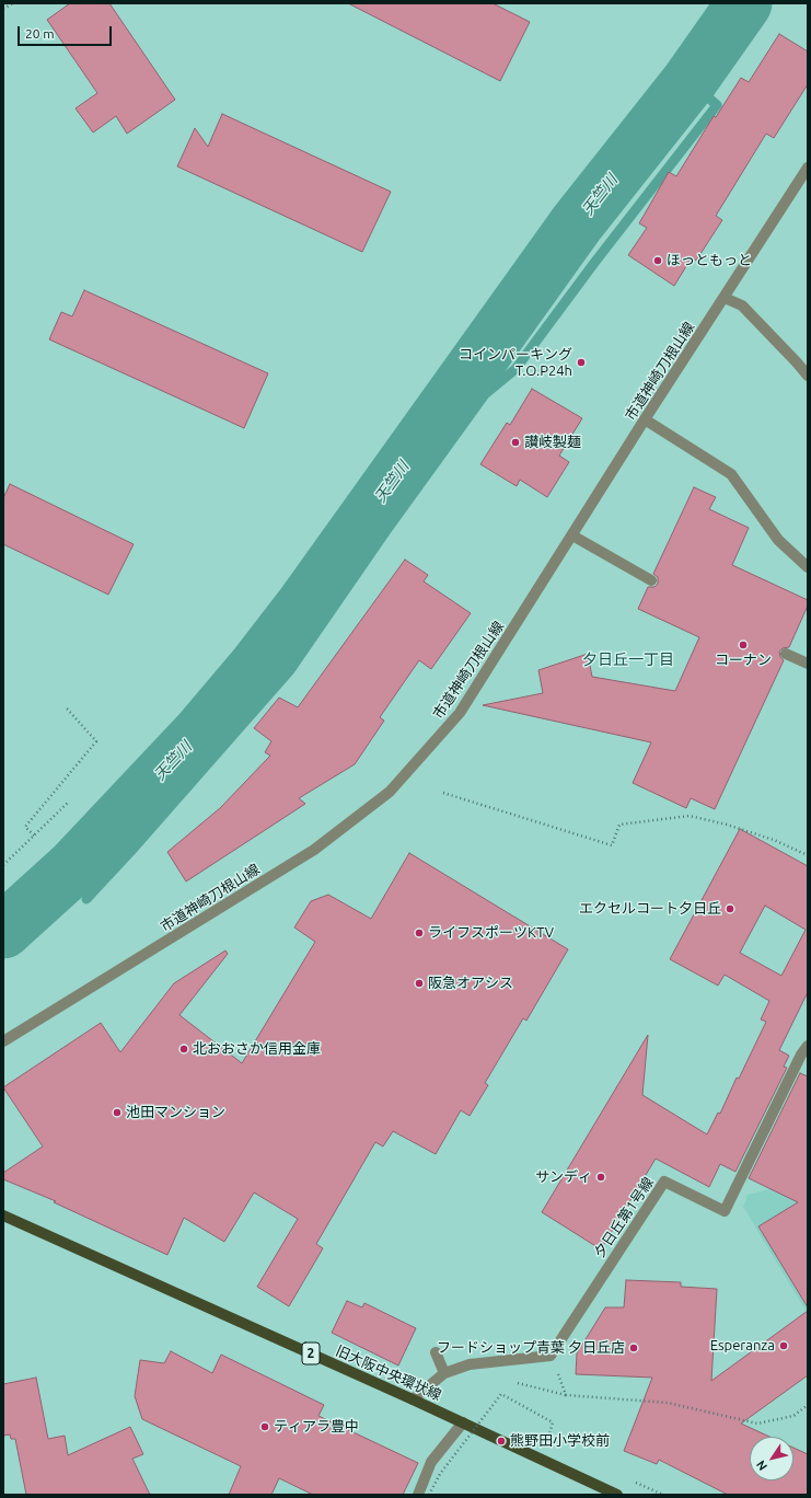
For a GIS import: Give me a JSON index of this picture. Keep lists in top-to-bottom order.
{
  "streets": {
    "main road": ["2", "旧大阪中央環状線"],
    "street": ["市道神崎刀根山線", "夕日丘第1号線"]
  },
  "districts": ["夕日丘一丁目"],
  "water": ["天竺川"],
  "places": [
    "ほっともっと",
    "コインパーキング T.O.P24h",
    "讃岐製麺",
    "コーナン",
    "エクセルコート夕日丘",
    "ライフスポーツKTV",
    "阪急オアシス",
    "北おおさか信用金庫",
    "池田マンション",
    "サンディ",
    "Esperanza",
    "フードショップ青葉 夕日丘店",
    "ティアラ豊中",
    "熊野田小学校前"
  ],
  "scale_bar": "20 m",
  "north": "bottom left"
}
